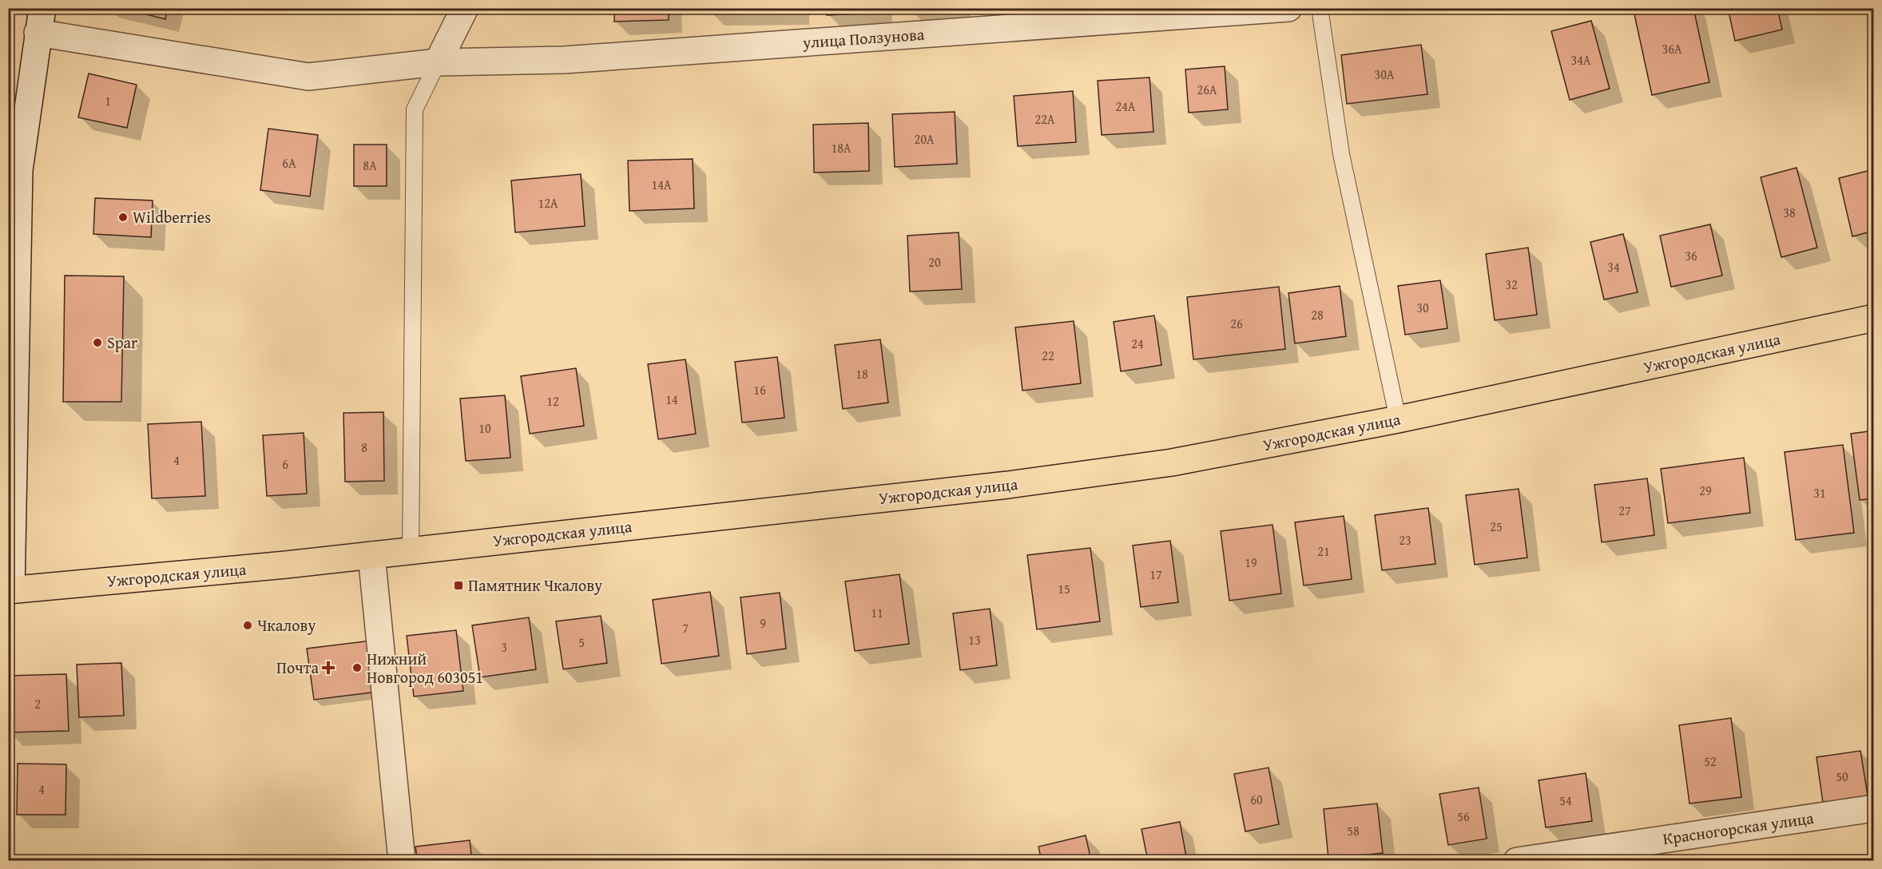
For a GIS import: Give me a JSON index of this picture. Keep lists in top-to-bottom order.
{
  "streets": {
    "main road": ["Ужгородская улица"],
    "street": ["улица Ползунова", "Красногорская улица"]
  },
  "places": {
    "other": [
      "Wildberries",
      "Spar",
      "Чкалову",
      "Нижний Новгород 603051"
    ],
    "transit": ["Памятник Чкалову"],
    "health": ["Почта"]
  },
  "house_numbers": [
    "36А",
    "34А",
    "30А",
    "26А",
    "1",
    "24А",
    "22А",
    "20А",
    "18А",
    "6А",
    "8А",
    "14А",
    "12А",
    "38",
    "36",
    "20",
    "34",
    "32",
    "30",
    "28",
    "26",
    "24",
    "22",
    "18",
    "16",
    "14",
    "12",
    "10",
    "8",
    "4",
    "6",
    "29",
    "31",
    "27",
    "25",
    "23",
    "21",
    "19",
    "17",
    "15",
    "11",
    "9",
    "7",
    "13",
    "5",
    "3",
    "2",
    "52",
    "50",
    "4",
    "60",
    "54",
    "56",
    "58"
  ]
}
